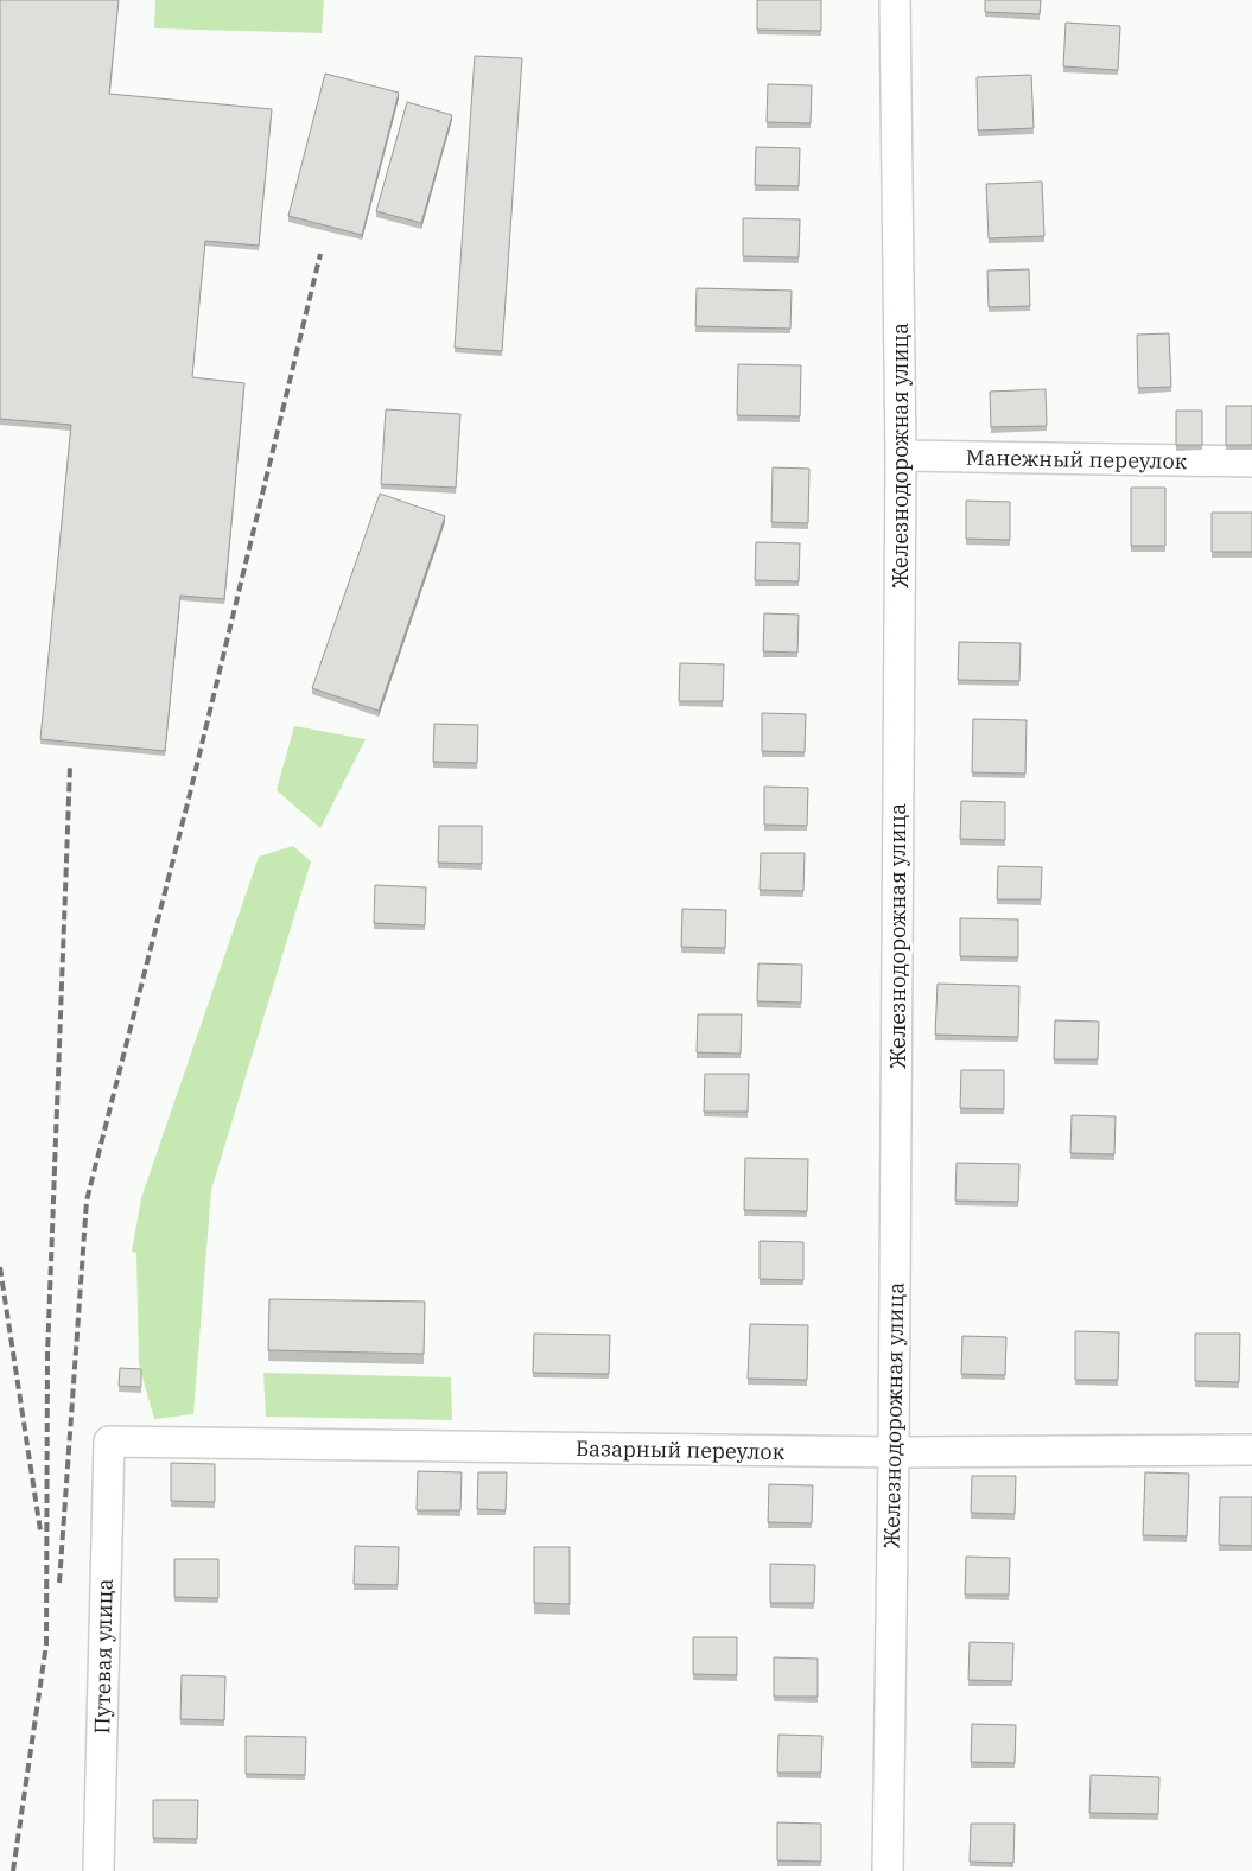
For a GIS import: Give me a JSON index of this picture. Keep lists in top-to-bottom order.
{
  "streets": {
    "street": [
      "Железнодорожная улица",
      "Манежный переулок",
      "Базарный переулок",
      "Путевая улица"
    ]
  },
  "crossings": [
    ["Железнодорожная улица", "Манежный переулок"],
    ["Железнодорожная улица", "Базарный переулок"],
    ["Базарный переулок", "Путевая улица"]
  ]
}
